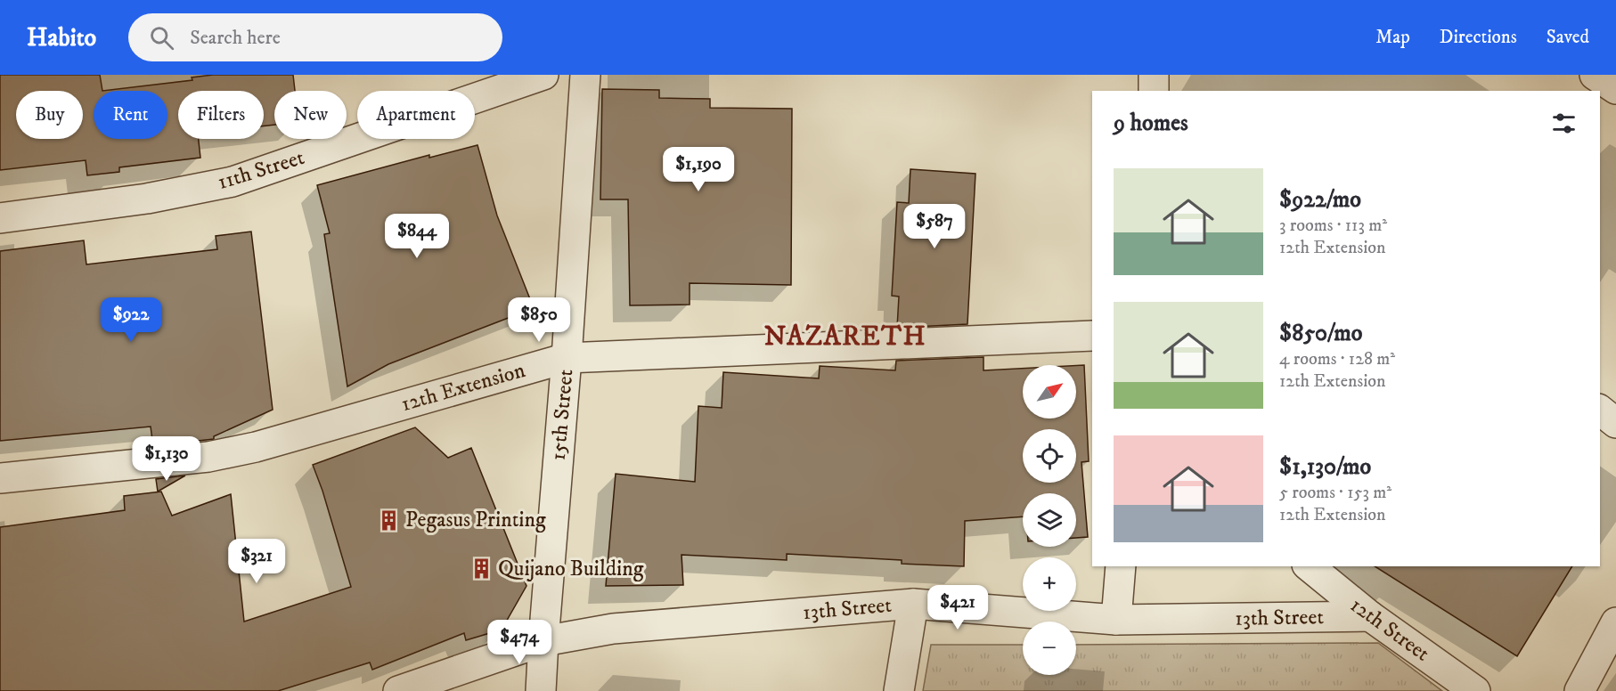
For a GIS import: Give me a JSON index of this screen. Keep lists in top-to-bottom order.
{
  "streets": {
    "street": [
      "11th Street",
      "12th Extension",
      "15th Street",
      "13th Street",
      "12th Street"
    ]
  },
  "crossings": [
    ["12th Extension", "15th Street"],
    ["15th Street", "13th Street"],
    ["13th Street", "12th Street"]
  ],
  "districts": ["NAZARETH"],
  "places": {
    "building": ["Pegasus Printing", "Quijano Building"]
  },
  "north": "top right",
  "page": {
    "header": "Habito",
    "search": "Search here",
    "nav": ["Map", "Directions", "Saved"],
    "chip": [
      "Buy",
      "Rent",
      "Filters",
      "New",
      "Apartment"
    ],
    "heading": "9 homes",
    "price": [
      "$1,190",
      "$587",
      "$844",
      "$922",
      "$850",
      "$1,130",
      "$321",
      "$421",
      "$474"
    ],
    "list": [
      {
        "name": "$922/mo",
        "note": "3 rooms · 113 m² · 12th Extension"
      },
      {
        "name": "$850/mo",
        "note": "4 rooms · 128 m² · 12th Extension"
      },
      {
        "name": "$1,130/mo",
        "note": "5 rooms · 153 m² · 12th Extension"
      }
    ],
    "map_buttons": ["+", "−"]
  }
}
